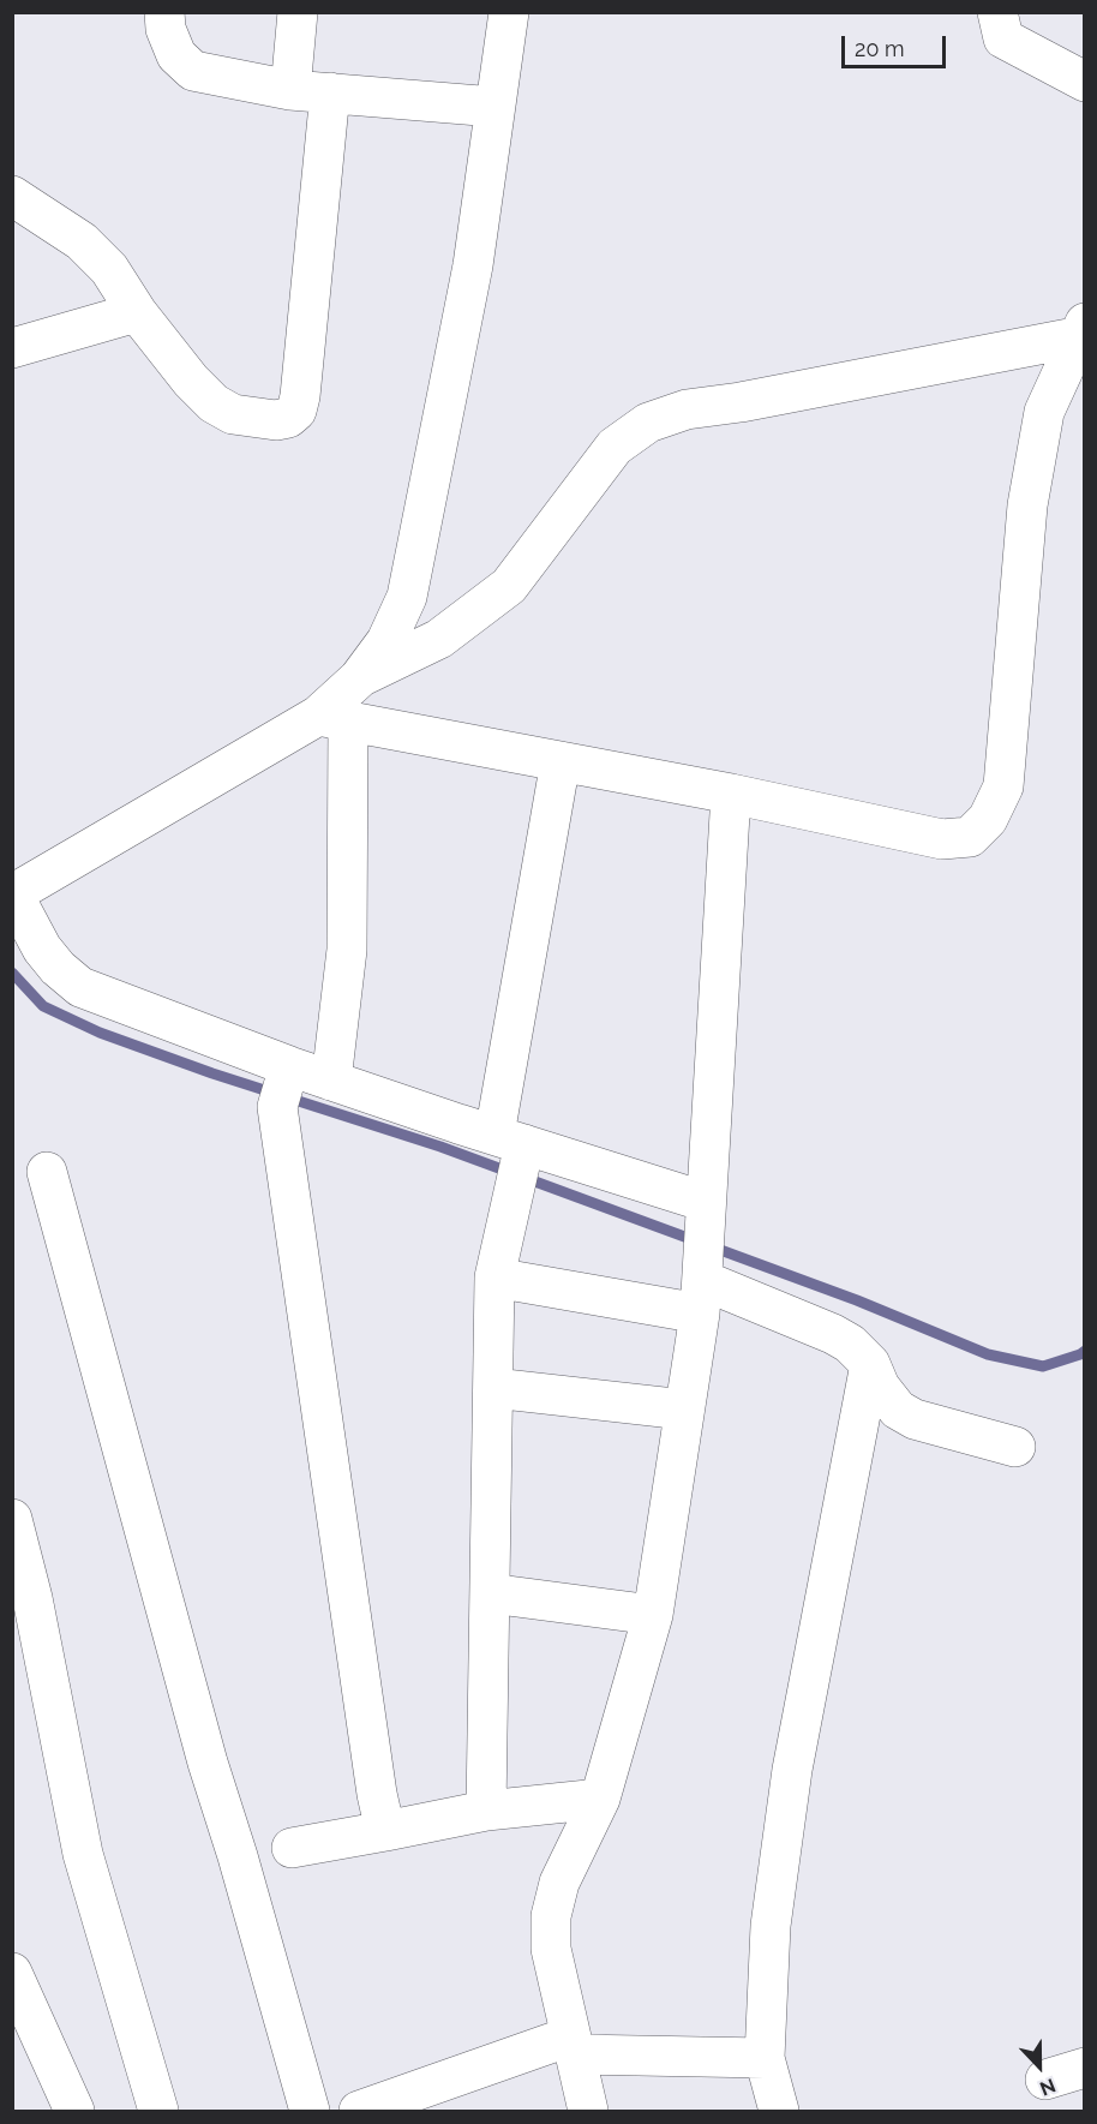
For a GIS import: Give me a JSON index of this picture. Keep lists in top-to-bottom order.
{
  "scale_bar": "20 m",
  "north": "bottom"
}
